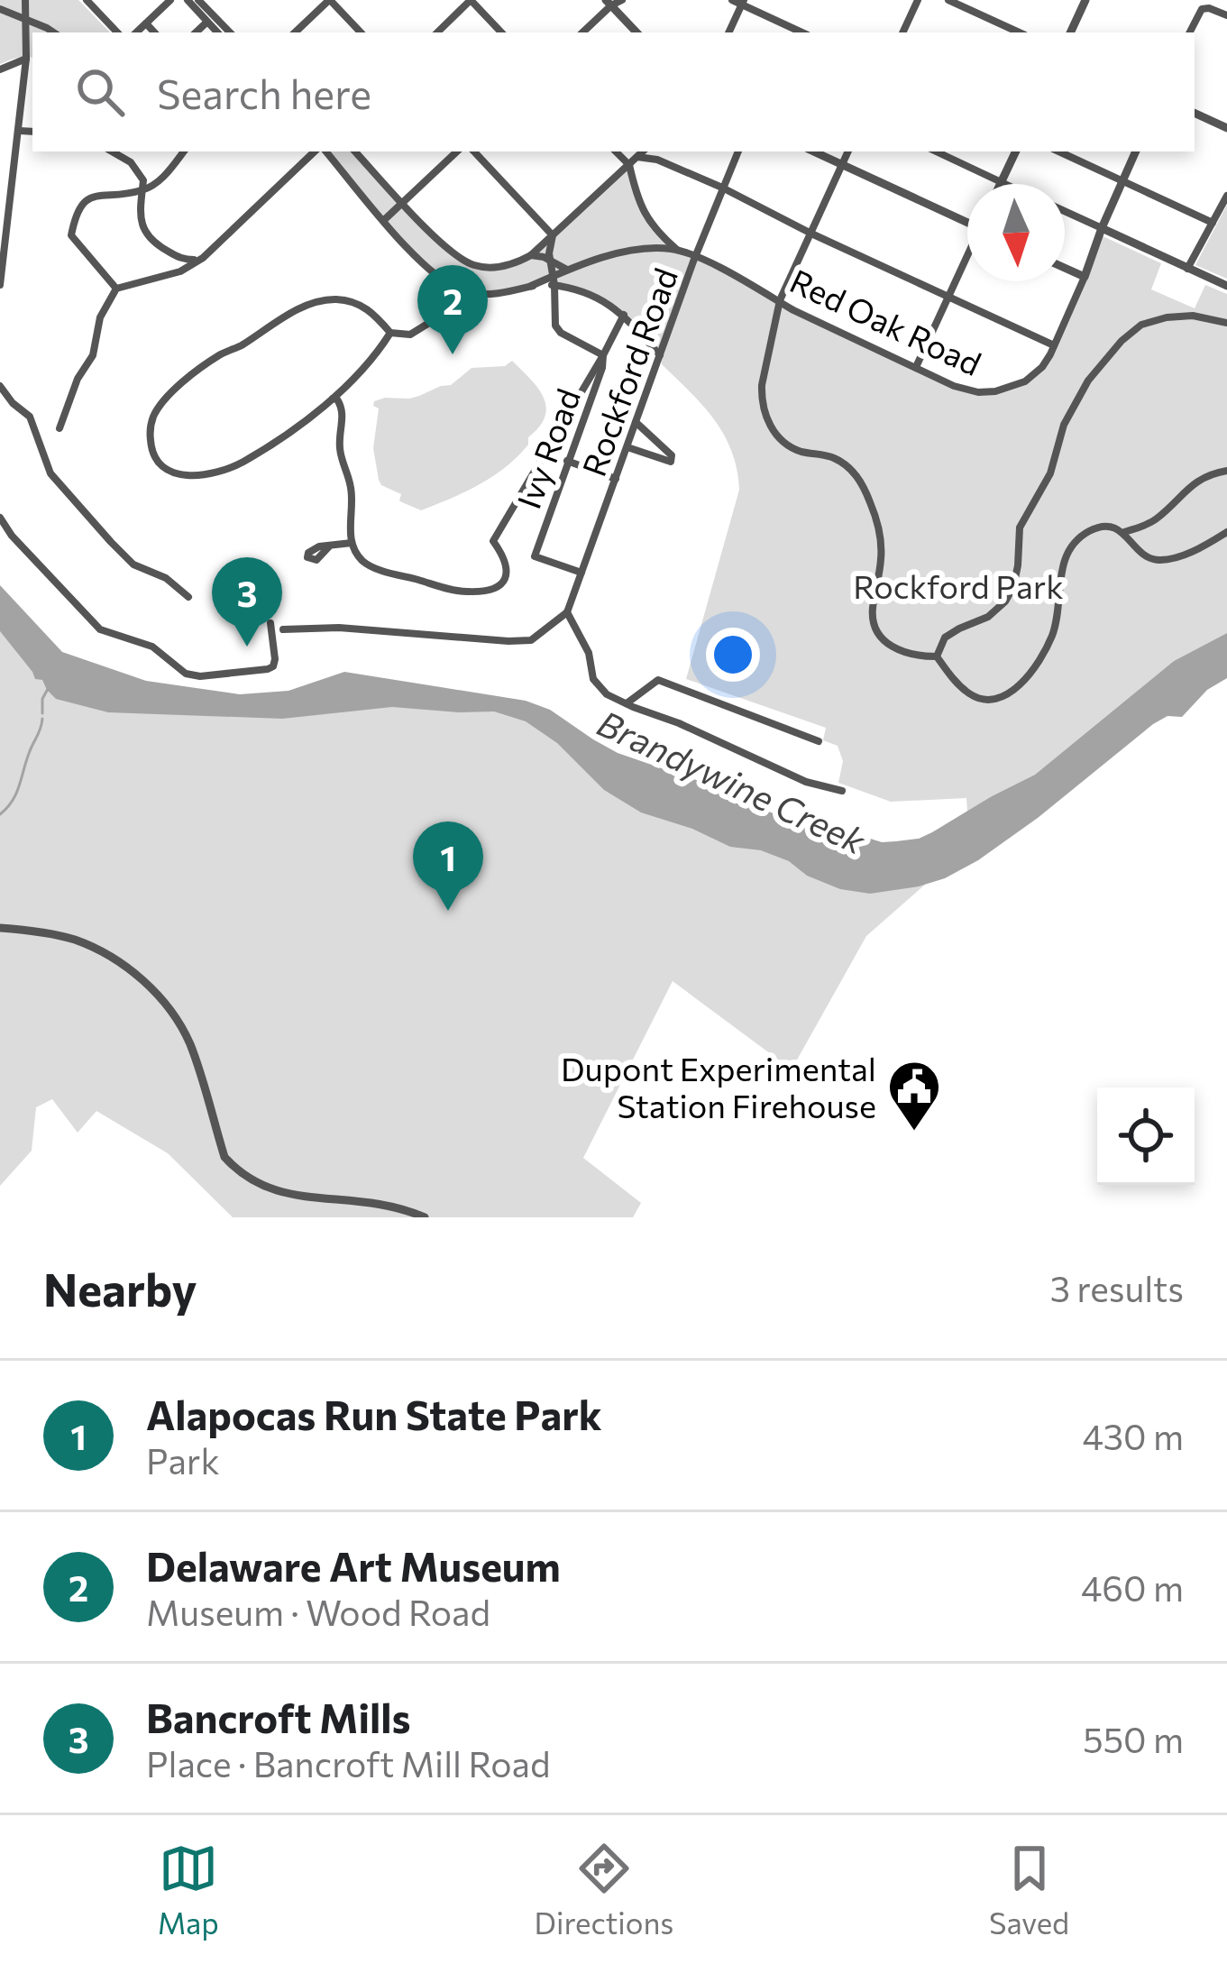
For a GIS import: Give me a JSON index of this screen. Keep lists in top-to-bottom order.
{
  "streets": {
    "street": ["Red Oak Road", "Rockford Road", "Ivy Road"]
  },
  "crossings": [
    ["Red Oak Road", "Rockford Road"],
    ["Rockford Road", "Ivy Road"]
  ],
  "water": ["Brandywine Creek"],
  "parks": ["Rockford Park"],
  "places": {
    "public building": ["Dupont Experimental Station Firehouse"]
  },
  "north": "bottom",
  "page": {
    "search": "Search here",
    "pins": ["2", "3", "1"],
    "heading": ["Nearby", "3 results"],
    "list": [
      {
        "mark": "1",
        "name": "Alapocas Run State Park",
        "note": "Park",
        "value": "430 m"
      },
      {
        "mark": "2",
        "name": "Delaware Art Museum",
        "note": "Museum · Wood Road",
        "value": "460 m"
      },
      {
        "mark": "3",
        "name": "Bancroft Mills",
        "note": "Place · Bancroft Mill Road",
        "value": "550 m"
      }
    ],
    "nav": ["Map", "Directions", "Saved"]
  }
}
